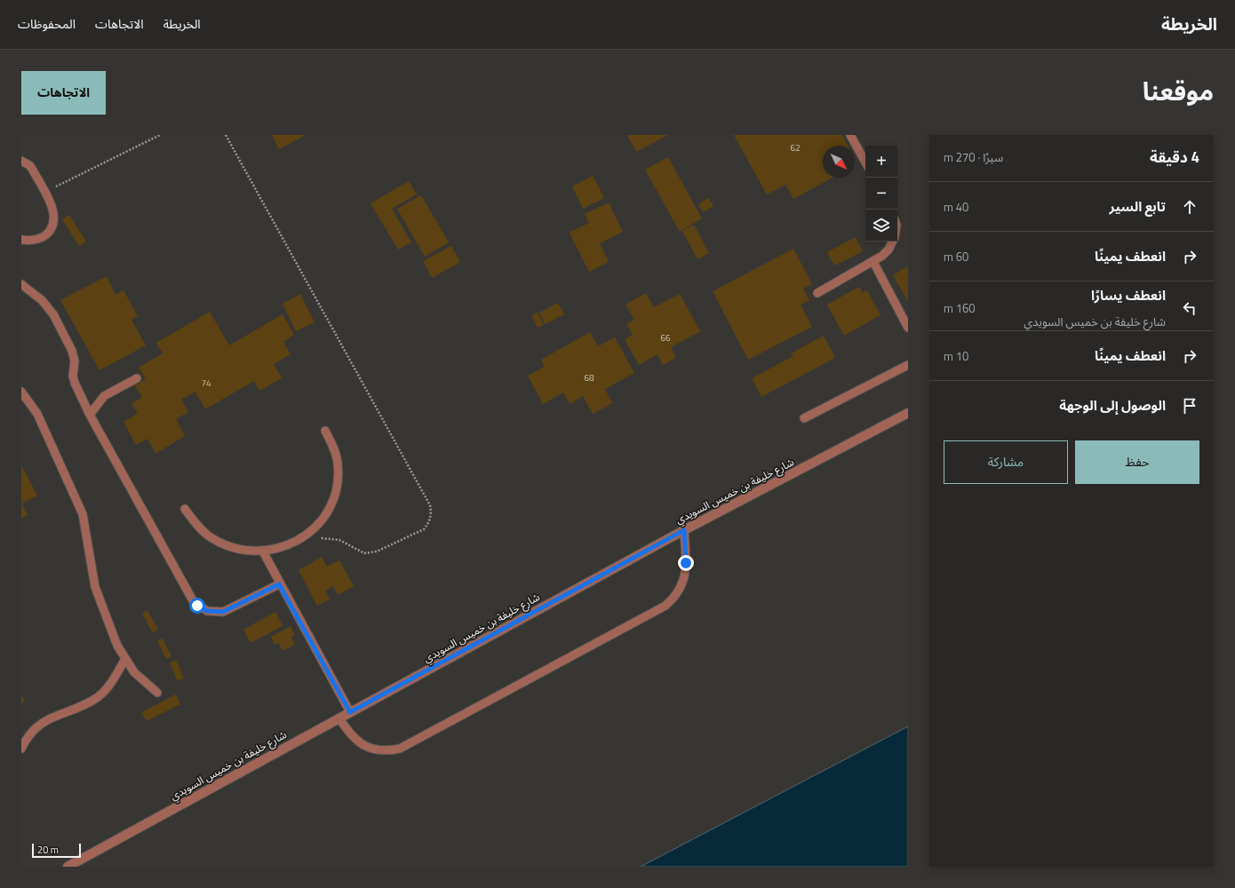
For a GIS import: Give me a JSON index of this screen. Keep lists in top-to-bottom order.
{
  "streets": {
    "street": ["شارع خليفة بن خميس السويدي"]
  },
  "house_numbers": [
    "62",
    "66",
    "68",
    "74"
  ],
  "scale_bar": "20 m",
  "north": "bottom right",
  "page": {
    "header": "الخريطة",
    "nav": ["الخريطة", "الاتجاهات", "المحفوظات"],
    "title": "موقعنا",
    "buttons": [
      "الاتجاهات",
      ["حفظ", "مشاركة"]
    ],
    "heading": ["4 دقيقة", "سيرًا · 270 m"],
    "map_buttons": ["+", "−"],
    "list": [
      ["تابع السير", "40 m"],
      ["انعطف يمينًا", "60 m"],
      ["انعطف يسارًا", "شارع خليفة بن خميس السويدي", "160 m"],
      ["انعطف يمينًا", "10 m"],
      "الوصول إلى الوجهة"
    ],
    "scale": "20 m"
  }
}
